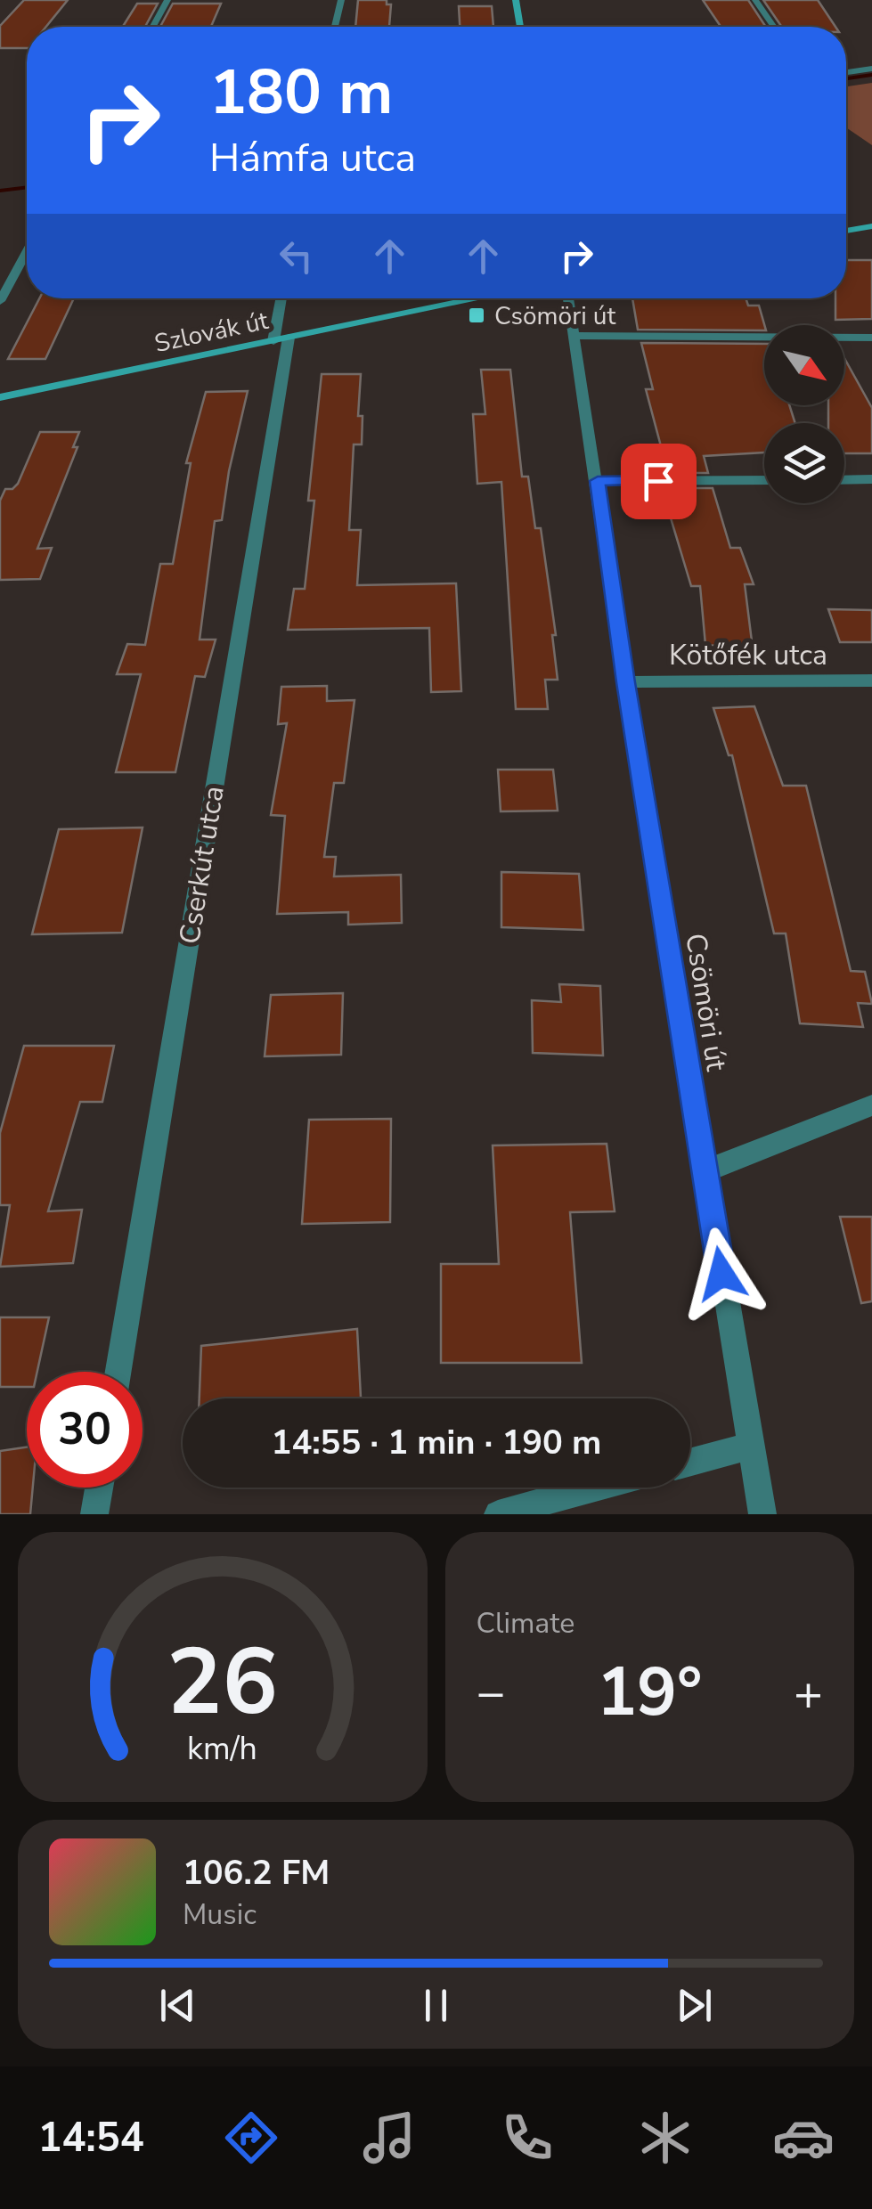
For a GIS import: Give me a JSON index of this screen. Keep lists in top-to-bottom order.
{
  "streets": {
    "main road": ["Szlovák út"],
    "street": ["Kötőfék utca", "Cserkút utca", "Csömöri út"]
  },
  "crossings": [
    ["Szlovák út", "Cserkút utca"],
    ["Kötőfék utca", "Csömöri út"]
  ],
  "places": {
    "transit": ["Csömöri út"]
  },
  "north": "bottom right",
  "page": {
    "turn": ["180 m", "Hámfa utca"],
    "limit": "30",
    "trip": "14:55 · 1 min · 190 m",
    "tile": "Climate",
    "heat": ["−", "19°", "+"],
    "song": ["106.2 FM", "Music"],
    "tabs": "14:54",
    "gauge": ["26", "km/h"]
  }
}
